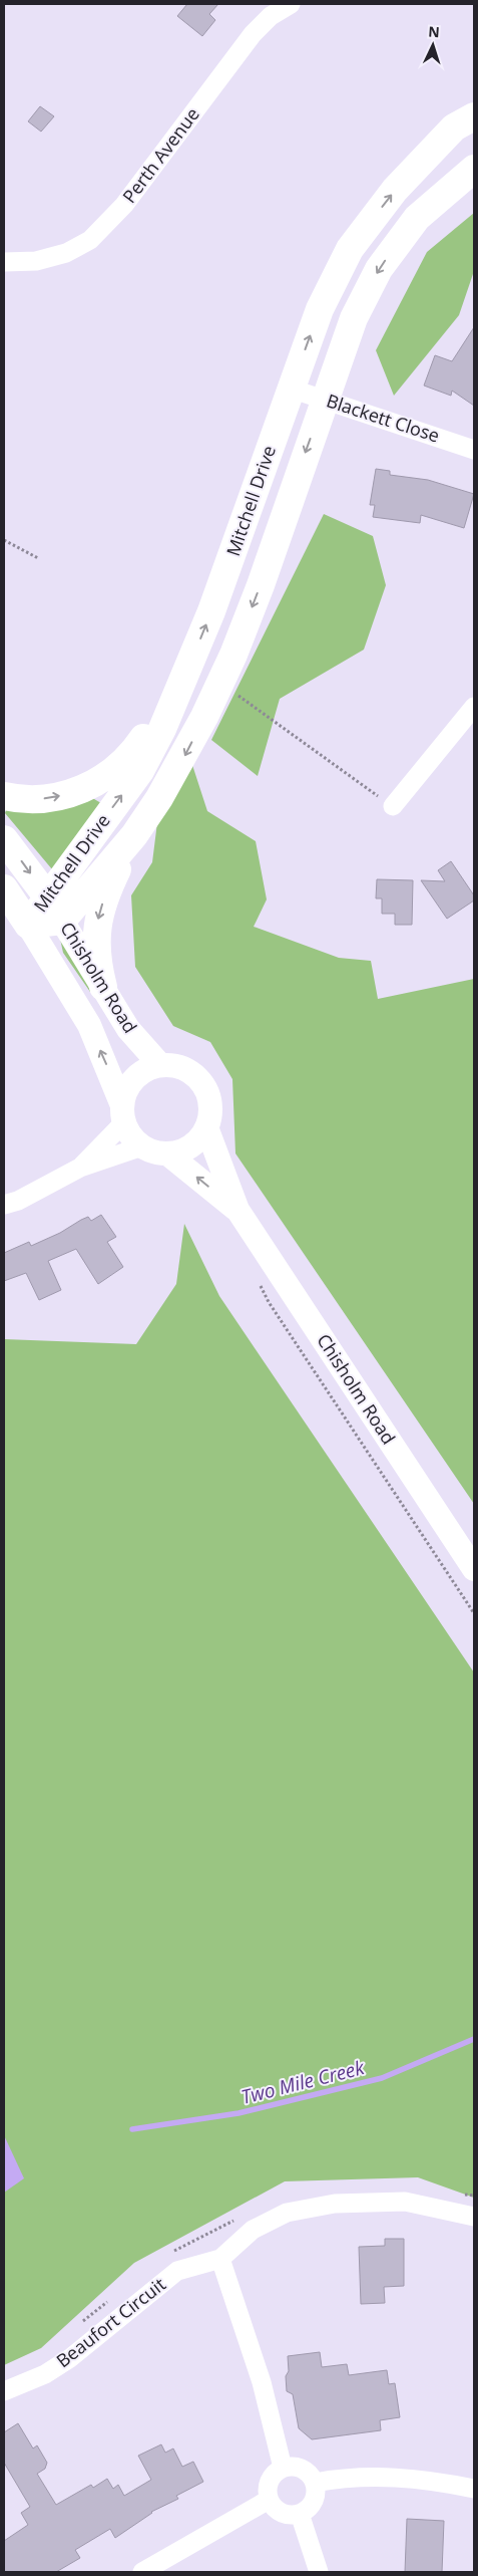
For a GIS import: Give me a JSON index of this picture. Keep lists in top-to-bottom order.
{
  "streets": {
    "main road": ["Mitchell Drive", "Chisholm Road"],
    "street": ["Perth Avenue", "Blackett Close", "Beaufort Circuit"]
  },
  "crossings": [
    ["Blackett Close", "Mitchell Drive"],
    ["Mitchell Drive", "Chisholm Road"]
  ],
  "water": ["Two Mile Creek"],
  "north": "top"
}
